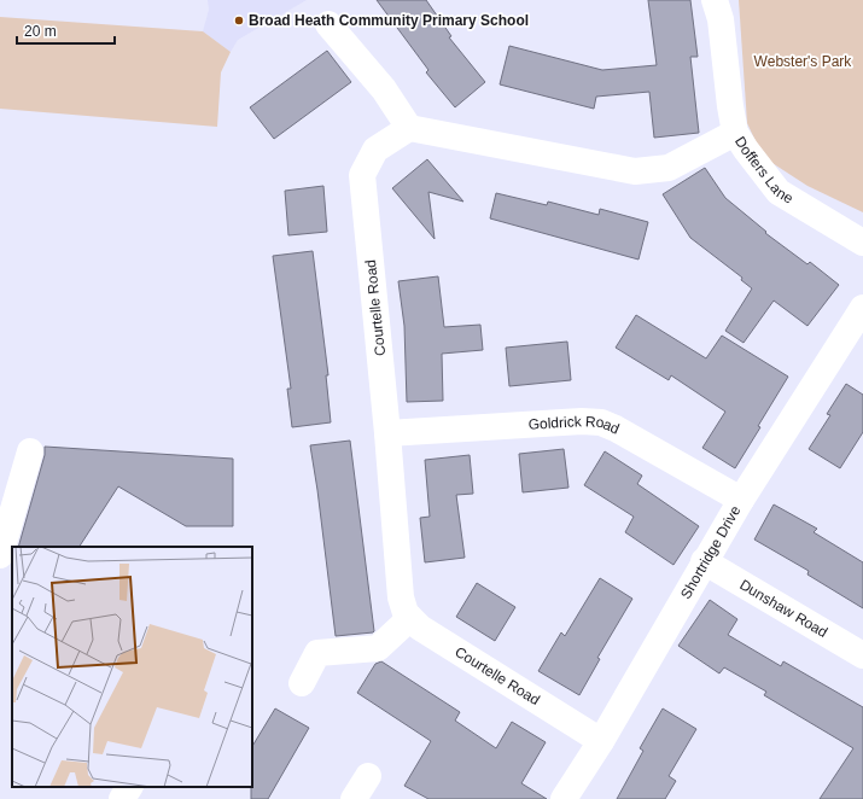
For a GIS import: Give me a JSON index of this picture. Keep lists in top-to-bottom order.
{
  "streets": {
    "street": [
      "Doffers Lane",
      "Courtelle Road",
      "Goldrick Road",
      "Shortridge Drive",
      "Dunshaw Road"
    ]
  },
  "crossings": [
    ["Courtelle Road", "Goldrick Road"],
    ["Courtelle Road", "Shortridge Drive"],
    ["Goldrick Road", "Shortridge Drive"],
    ["Shortridge Drive", "Dunshaw Road"]
  ],
  "parks": ["Webster's Park"],
  "places": ["Broad Heath Community Primary School"],
  "scale_bar": "20 m"
}
